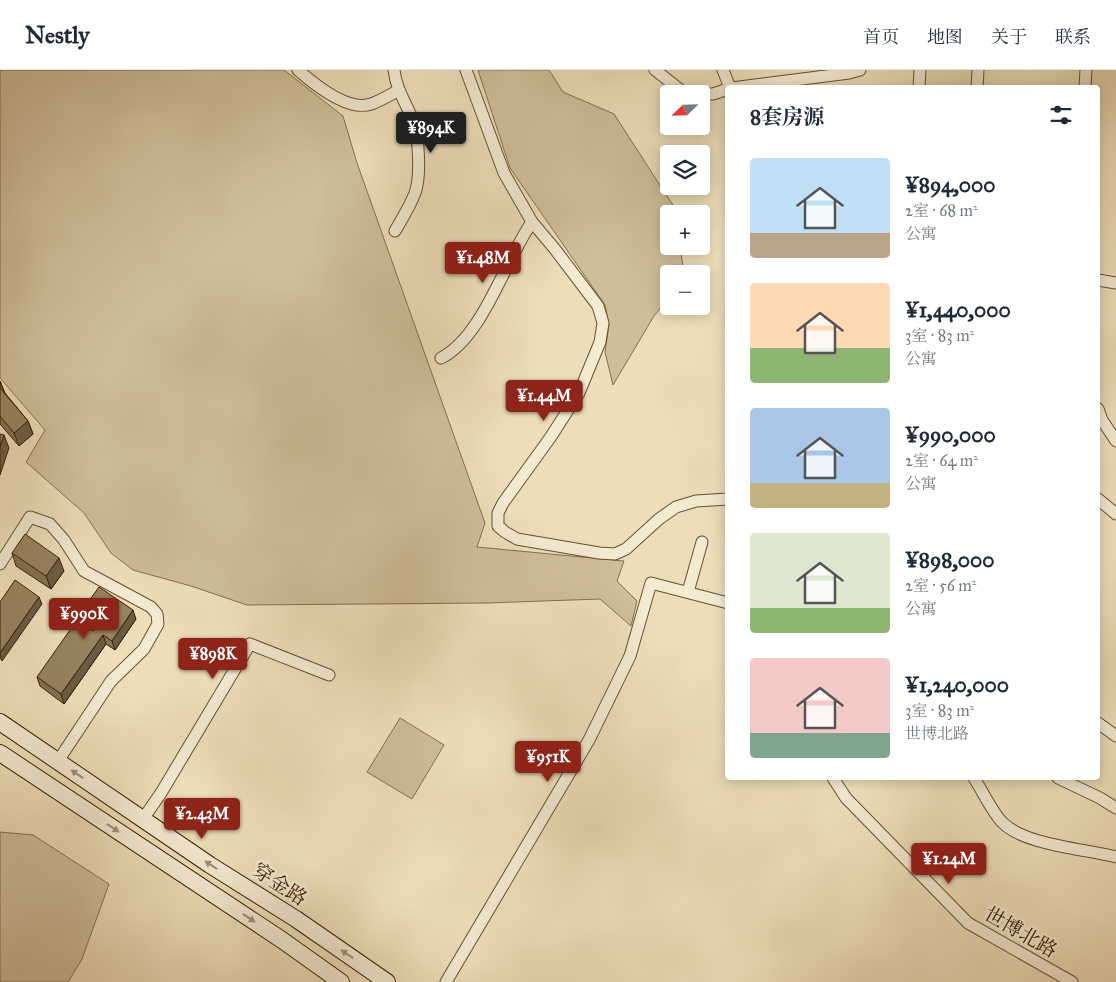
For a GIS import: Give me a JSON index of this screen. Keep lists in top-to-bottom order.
{
  "streets": {
    "main road": ["穿金路"],
    "street": ["世博北路"]
  },
  "north": "bottom left",
  "page": {
    "header": "Nestly",
    "nav": [
      "首页",
      "地图",
      "关于",
      "联系"
    ],
    "map_buttons": ["+", "−"],
    "heading": "8套房源",
    "price": [
      "¥894K",
      "¥1.48M",
      "¥1.44M",
      "¥990K",
      "¥898K",
      "¥951K",
      "¥2.43M",
      "¥1.24M"
    ],
    "list": [
      {
        "name": "¥894,000",
        "note": "2室 · 68 m² · 公寓"
      },
      {
        "name": "¥1,440,000",
        "note": "3室 · 83 m² · 公寓"
      },
      {
        "name": "¥990,000",
        "note": "2室 · 64 m² · 公寓"
      },
      {
        "name": "¥898,000",
        "note": "2室 · 56 m² · 公寓"
      },
      {
        "name": "¥1,240,000",
        "note": "3室 · 83 m² · 世博北路"
      }
    ]
  }
}
